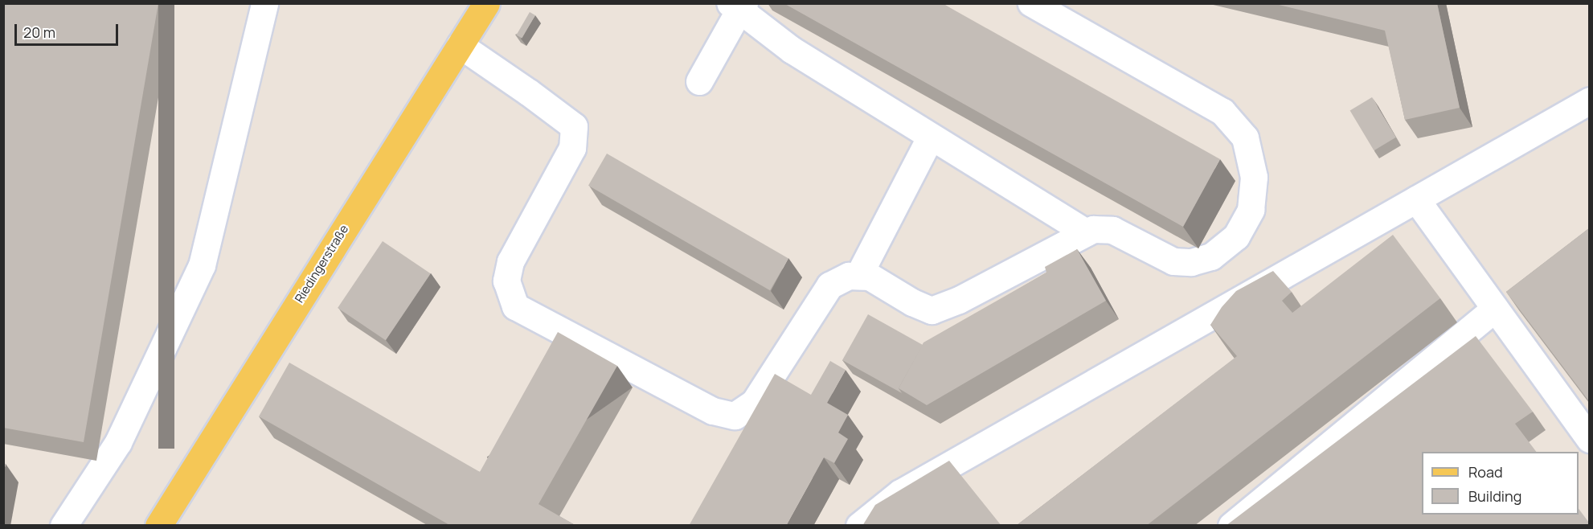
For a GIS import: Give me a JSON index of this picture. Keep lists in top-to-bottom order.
{
  "streets": {
    "main road": ["Riedingerstraße"]
  },
  "legend": ["Road", "Building"],
  "scale_bar": "20 m"
}
